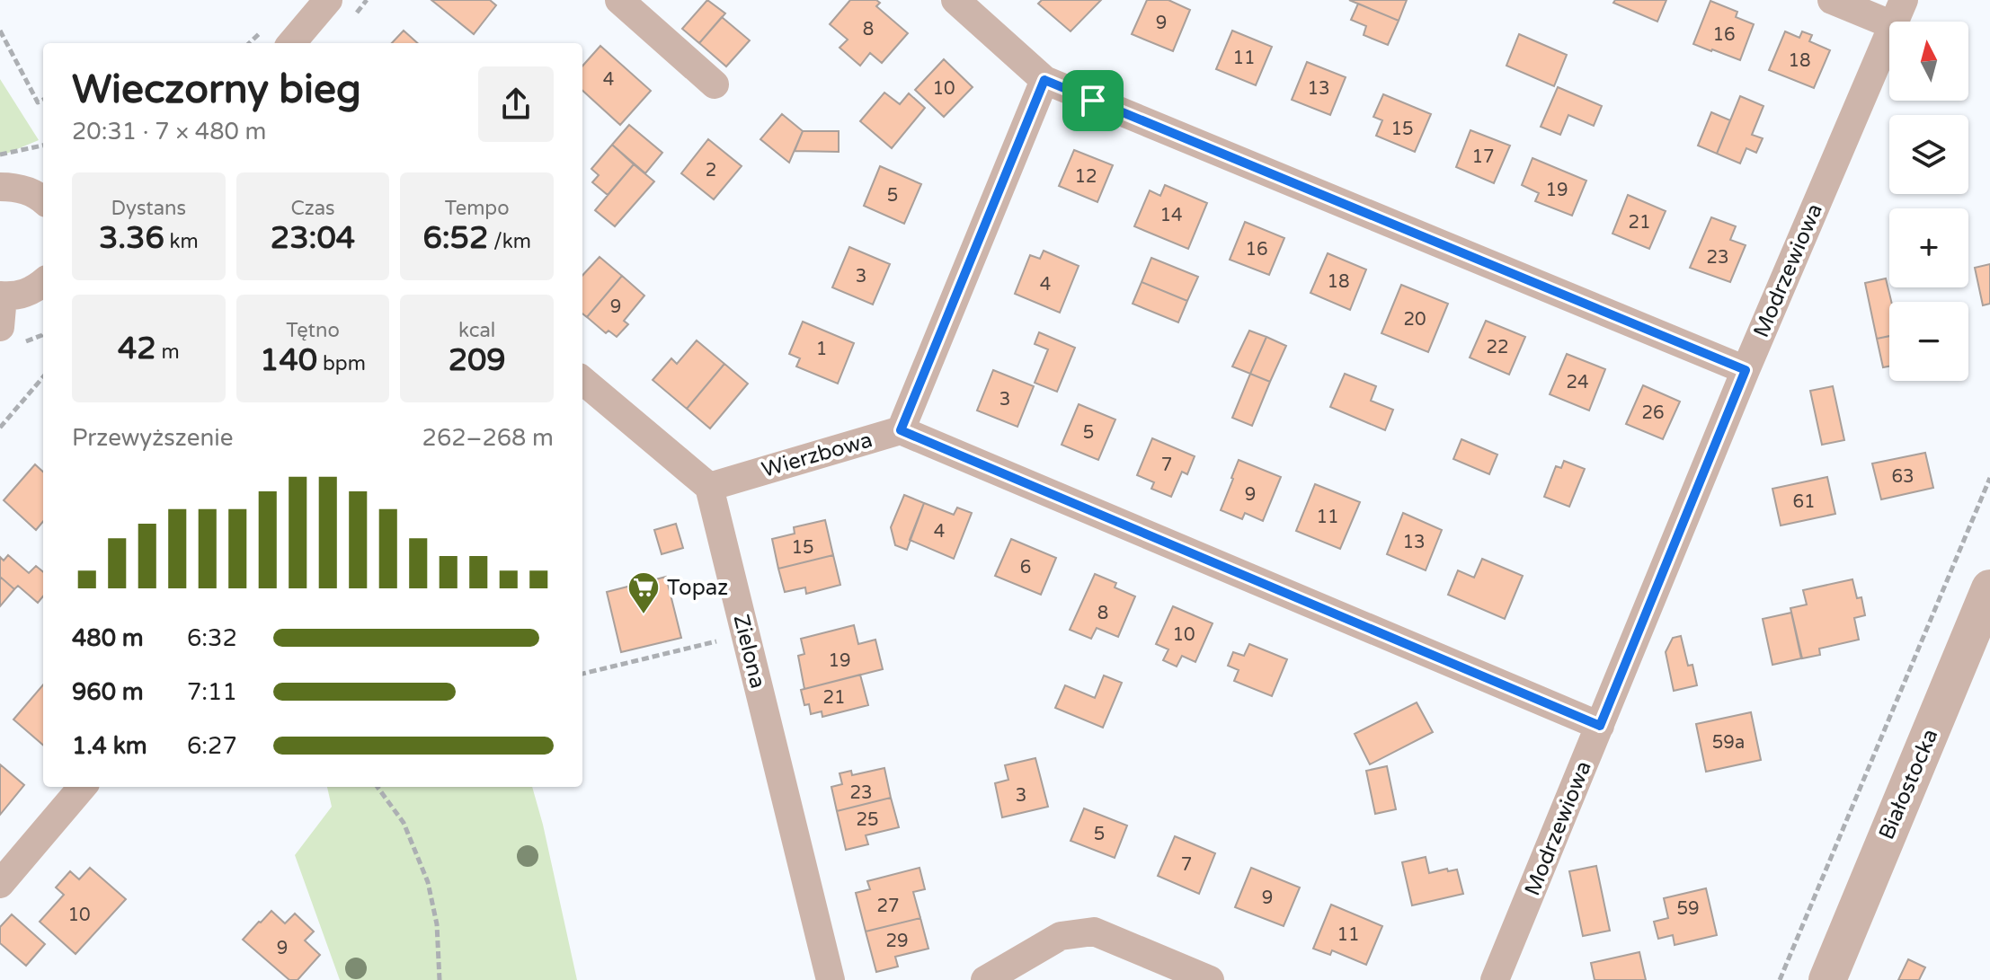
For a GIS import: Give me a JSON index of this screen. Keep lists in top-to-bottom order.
{
  "streets": {
    "street": [
      "Modrzewiowa",
      "Wierzbowa",
      "Zielona",
      "Białostocka"
    ]
  },
  "crossings": [
    ["Modrzewiowa", "Wierzbowa"],
    ["Wierzbowa", "Zielona"]
  ],
  "places": {
    "supermarket": ["Topaz"]
  },
  "house_numbers": [
    "9",
    "8",
    "16",
    "11",
    "18",
    "4",
    "10",
    "13",
    "15",
    "17",
    "2",
    "12",
    "19",
    "5",
    "14",
    "21",
    "16",
    "23",
    "3",
    "18",
    "4",
    "9",
    "20",
    "22",
    "1",
    "24",
    "3",
    "26",
    "5",
    "7",
    "63",
    "9",
    "61",
    "11",
    "4",
    "13",
    "15",
    "6",
    "8",
    "10",
    "19",
    "21",
    "59a",
    "23",
    "3",
    "25",
    "5",
    "7",
    "9",
    "27",
    "59",
    "10",
    "11",
    "29",
    "9"
  ],
  "north": "top",
  "page": {
    "map_buttons": ["+", "−"],
    "heading": ["Wieczorny bieg", "20:31 · 7 × 480 m"],
    "stats": [
      ["Dystans", "3.36 km"],
      ["Czas", "23:04"],
      ["Tempo", "6:52 /km"],
      ["42 m"],
      ["Tętno", "140 bpm"],
      ["kcal", "209"]
    ],
    "chart": ["Przewyższenie", "262–268 m"],
    "list": [
      {
        "name": "480 m",
        "note": "6:32"
      },
      {
        "name": "960 m",
        "note": "7:11"
      },
      {
        "name": "1.4 km",
        "note": "6:27"
      }
    ]
  }
}
